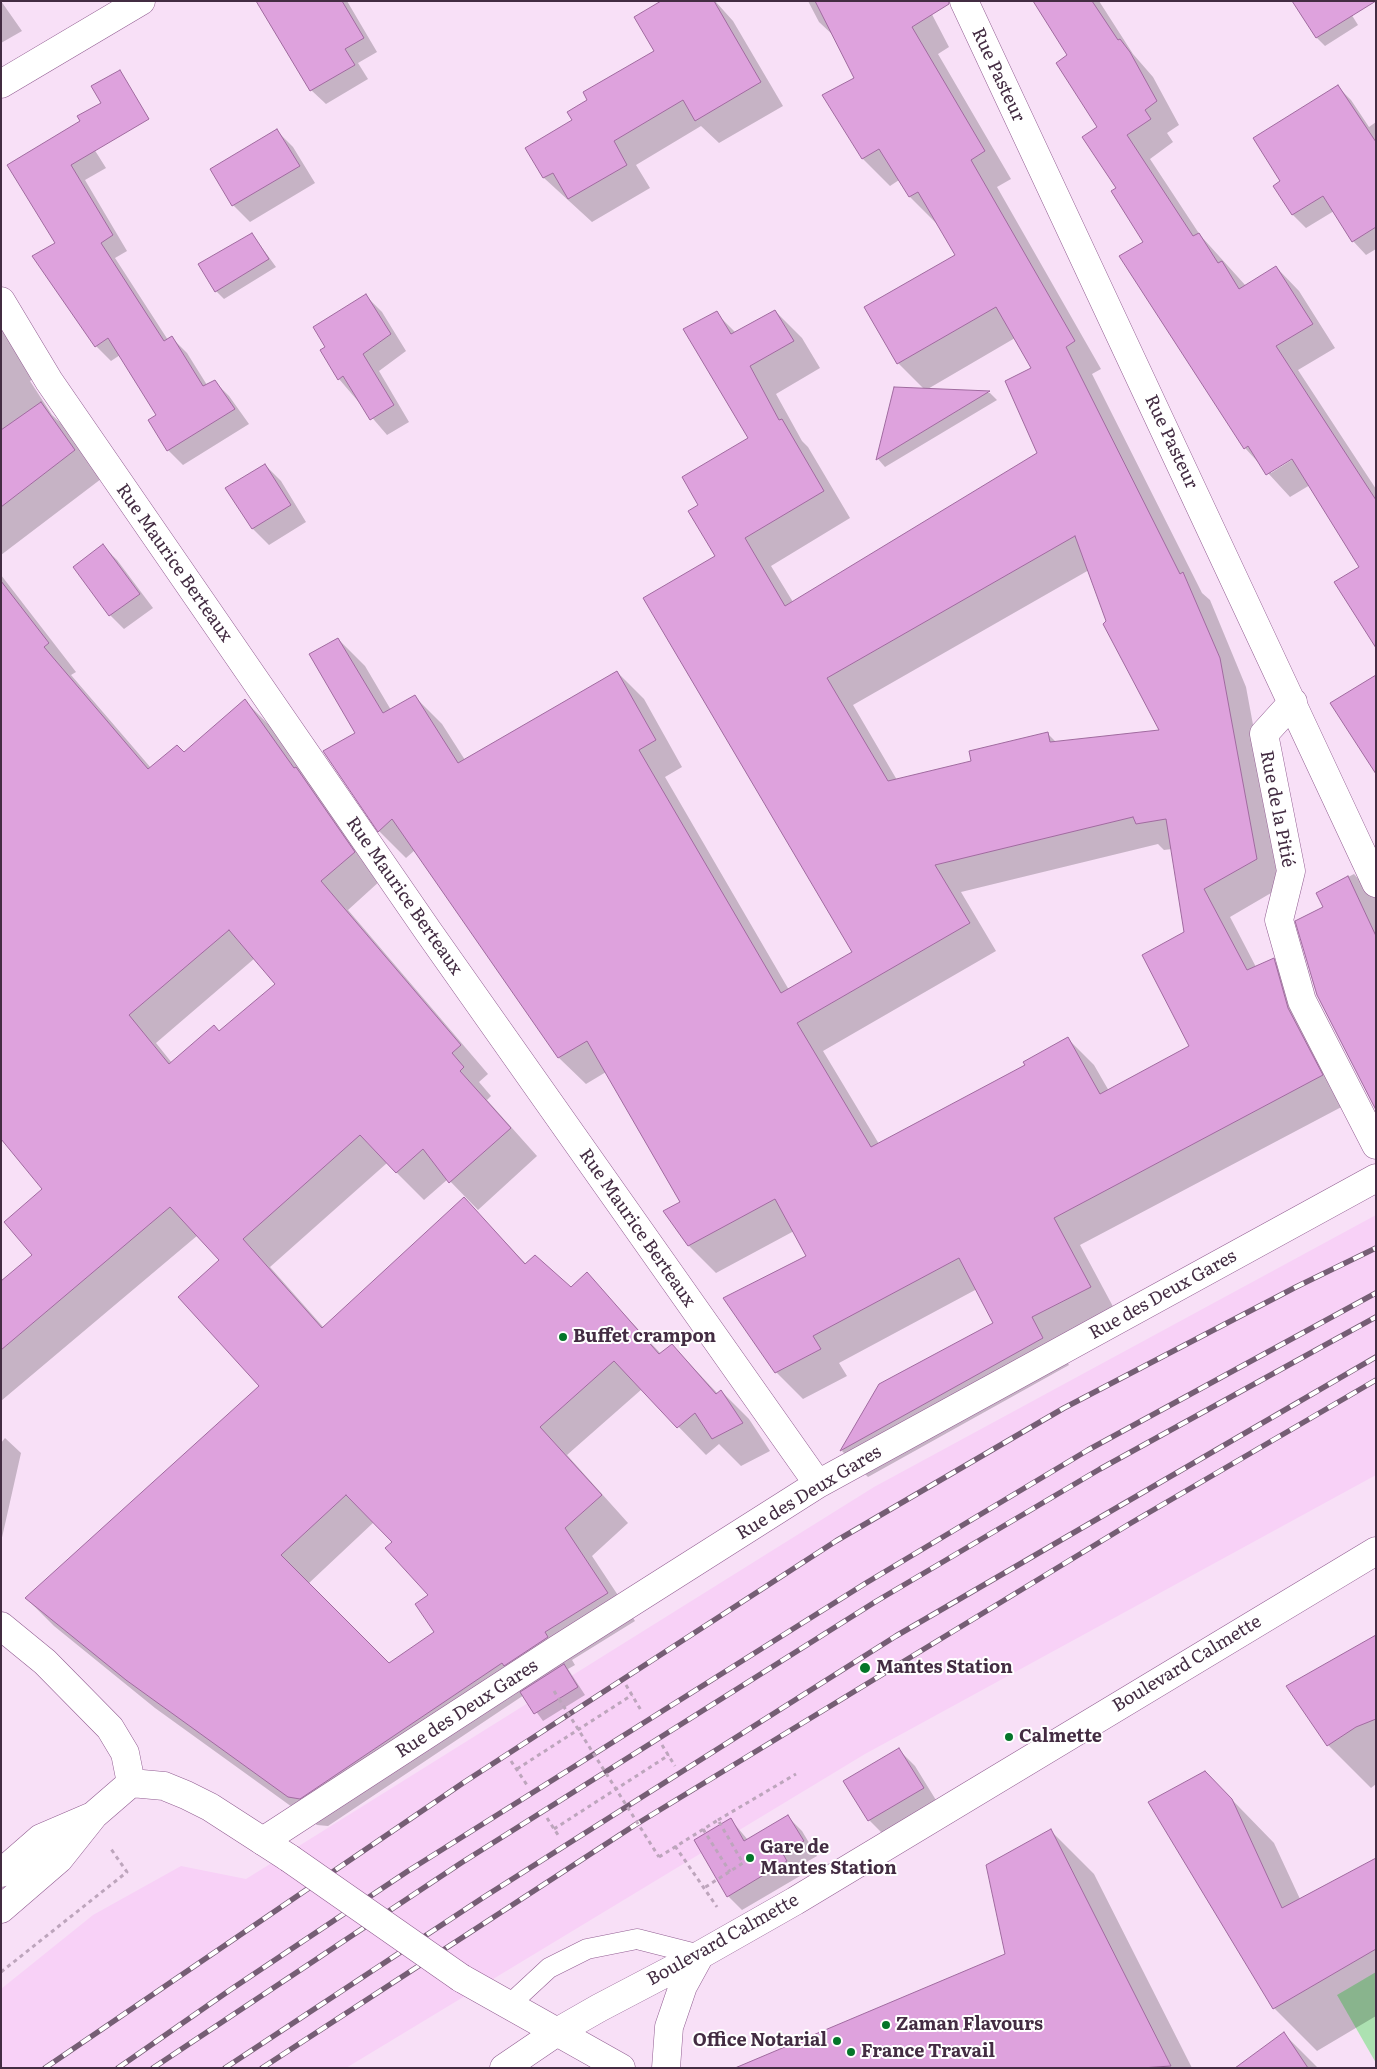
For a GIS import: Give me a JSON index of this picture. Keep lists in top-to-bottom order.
{
  "streets": {
    "street": [
      "Rue Pasteur",
      "Rue Maurice Berteaux",
      "Rue de la Pitié",
      "Rue des Deux Gares",
      "Boulevard Calmette"
    ]
  },
  "crossings": [
    ["Rue Pasteur", "Rue de la Pitié"],
    ["Rue Maurice Berteaux", "Rue des Deux Gares"]
  ],
  "places": [
    "Buffet crampon",
    "Mantes Station",
    "Calmette",
    "Gare de Mantes Station",
    "Zaman Flavours",
    "Office Notarial",
    "France Travail"
  ]
}
